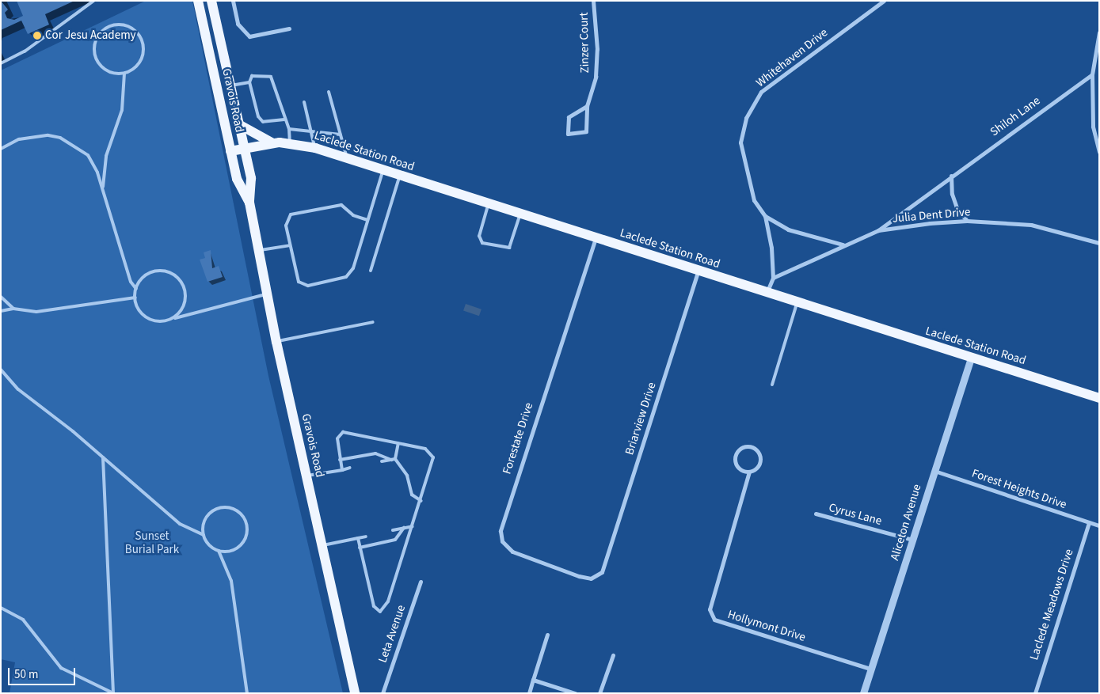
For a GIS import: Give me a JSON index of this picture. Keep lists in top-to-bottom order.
{
  "streets": {
    "main road": ["Gravois Road", "Laclede Station Road"],
    "street": [
      "Zinzer Court",
      "Whitehaven Drive",
      "Shiloh Lane",
      "Julia Dent Drive",
      "Briarview Drive",
      "Forestate Drive",
      "Forest Heights Drive",
      "Cyrus Lane",
      "Aliceton Avenue",
      "Laclede Meadows Drive",
      "Hollymont Drive",
      "Leta Avenue"
    ]
  },
  "crossings": [
    ["Whitehaven Drive", "Julia Dent Drive"],
    ["Gravois Road", "Laclede Station Road"],
    ["Shiloh Lane", "Julia Dent Drive"],
    ["Laclede Station Road", "Briarview Drive"],
    ["Laclede Station Road", "Forestate Drive"],
    ["Laclede Station Road", "Aliceton Avenue"],
    ["Briarview Drive", "Forestate Drive"],
    ["Forest Heights Drive", "Aliceton Avenue"],
    ["Forest Heights Drive", "Laclede Meadows Drive"],
    ["Cyrus Lane", "Aliceton Avenue"],
    ["Aliceton Avenue", "Hollymont Drive"]
  ],
  "parks": ["Sunset Burial Park"],
  "places": ["Cor Jesu Academy"],
  "scale_bar": "50 m"
}
